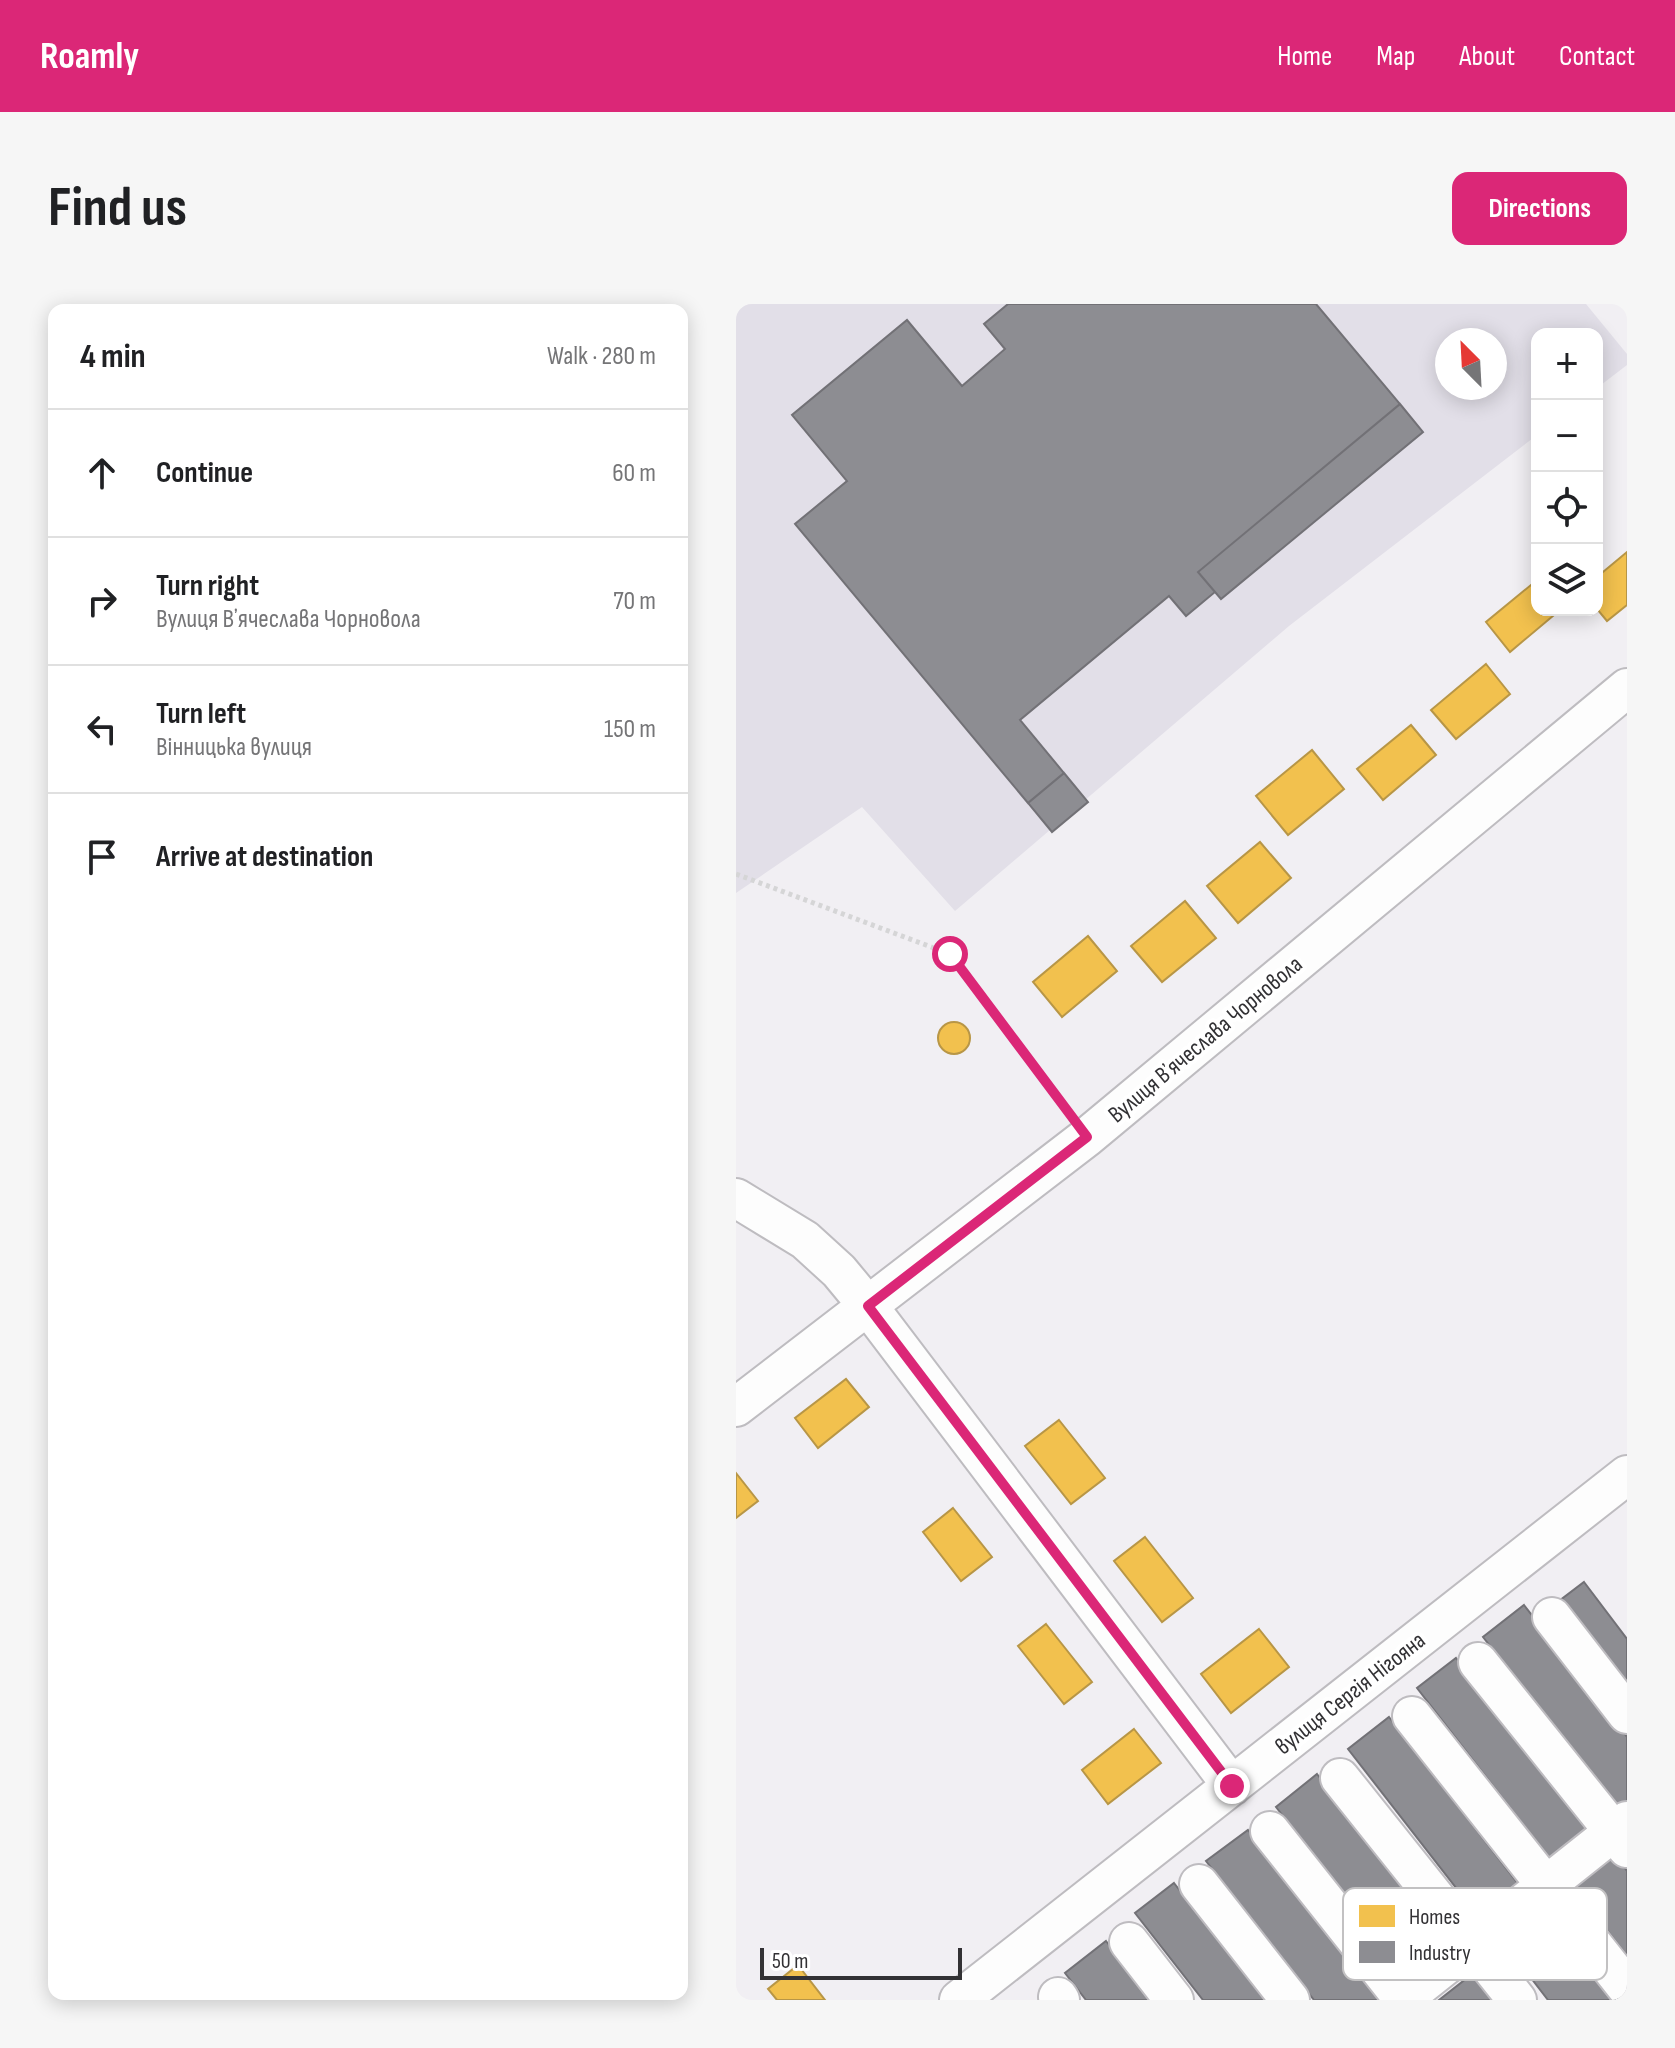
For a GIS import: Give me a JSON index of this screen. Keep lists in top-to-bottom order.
{
  "streets": {
    "street": ["Вулиця Вʼячеслава Чорновола", "вулиця Сергія Нігояна"]
  },
  "legend": ["Homes", "Industry"],
  "scale_bar": "50 m",
  "north": "top left",
  "page": {
    "header": "Roamly",
    "nav": [
      "Home",
      "Map",
      "About",
      "Contact"
    ],
    "buttons": "Directions",
    "title": "Find us",
    "heading": ["4 min", "Walk · 280 m"],
    "map_buttons": ["+", "−"],
    "list": [
      ["Continue", "60 m"],
      ["Turn right", "Вулиця Вʼячеслава Чорновола", "70 m"],
      ["Turn left", "Вінницька вулиця", "150 m"],
      "Arrive at destination"
    ],
    "scale": "50 m"
  }
}
